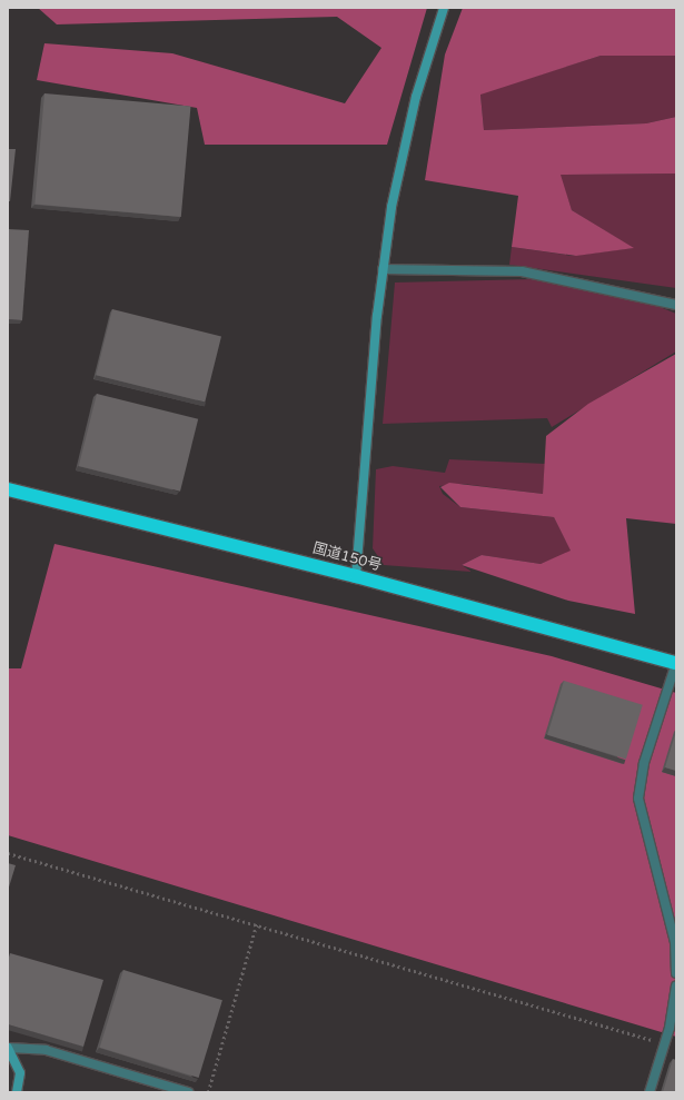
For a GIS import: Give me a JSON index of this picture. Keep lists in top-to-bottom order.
{
  "streets": {
    "highway": ["国道150号"]
  }
}
